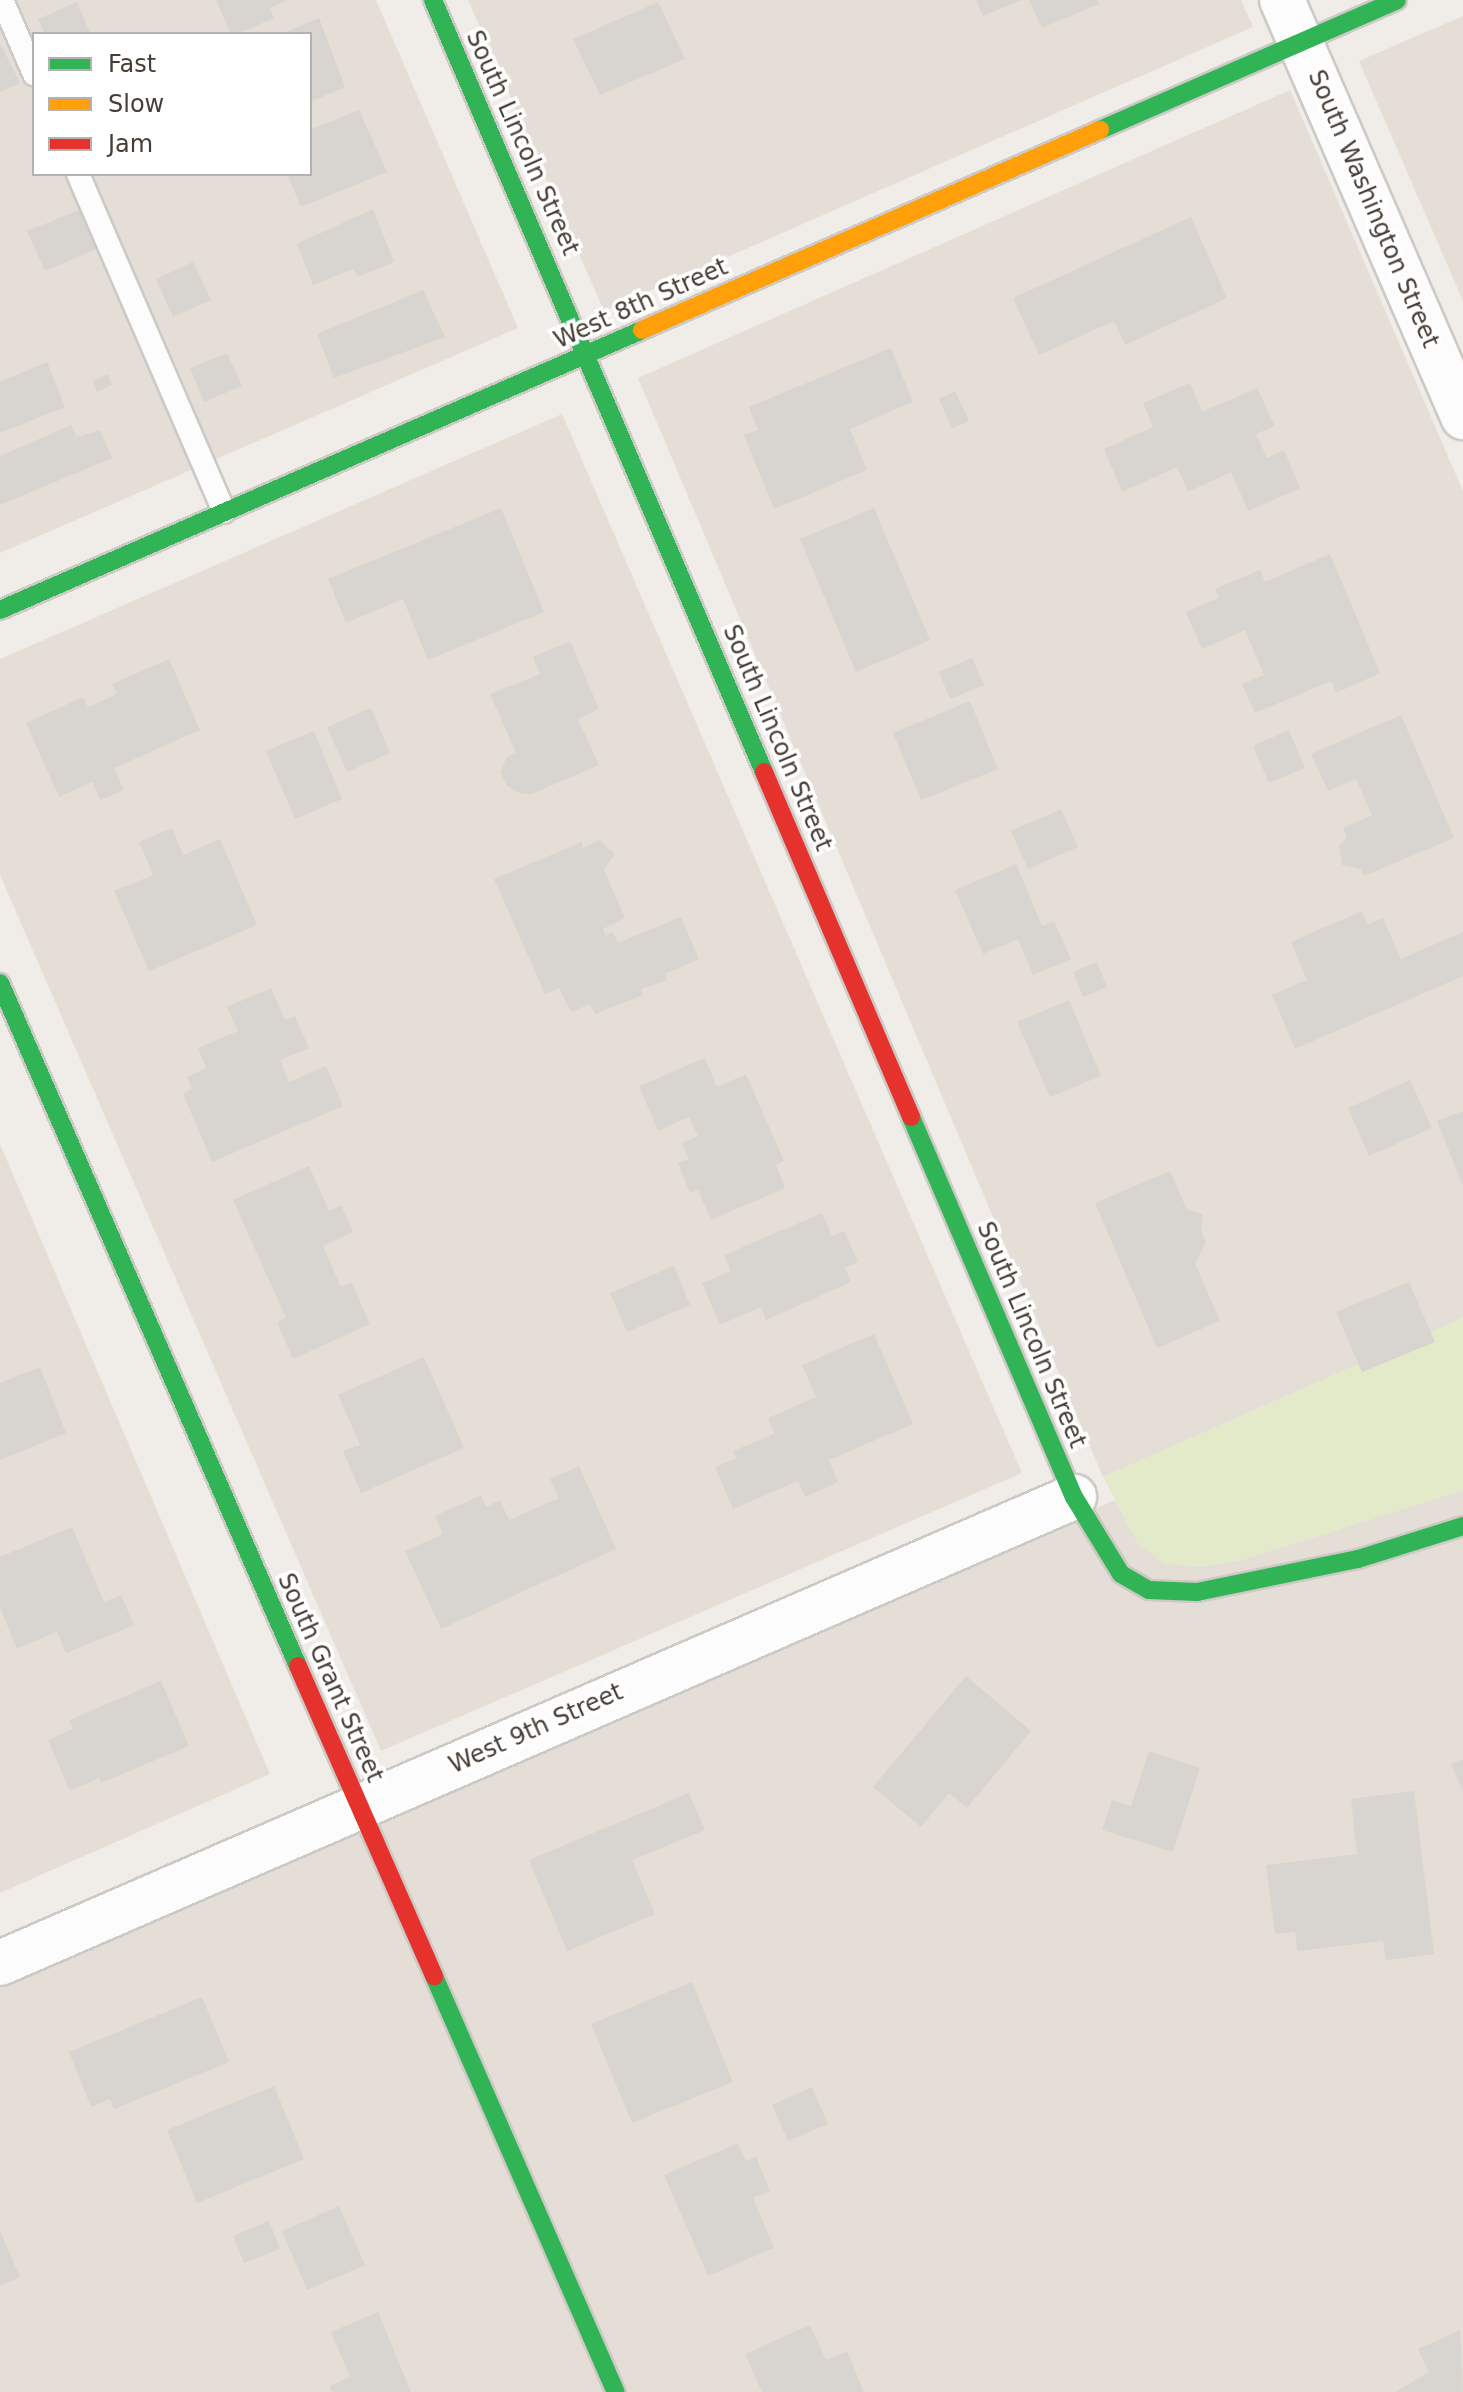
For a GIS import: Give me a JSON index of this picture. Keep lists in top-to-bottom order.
{
  "streets": {
    "street": [
      "South Lincoln Street",
      "South Washington Street",
      "West 8th Street",
      "South Grant Street",
      "West 9th Street"
    ]
  },
  "crossings": [
    ["South Lincoln Street", "West 8th Street"],
    ["South Lincoln Street", "West 9th Street"],
    ["South Washington Street", "West 8th Street"],
    ["South Grant Street", "West 9th Street"]
  ],
  "legend": ["Fast", "Slow", "Jam"]
}
